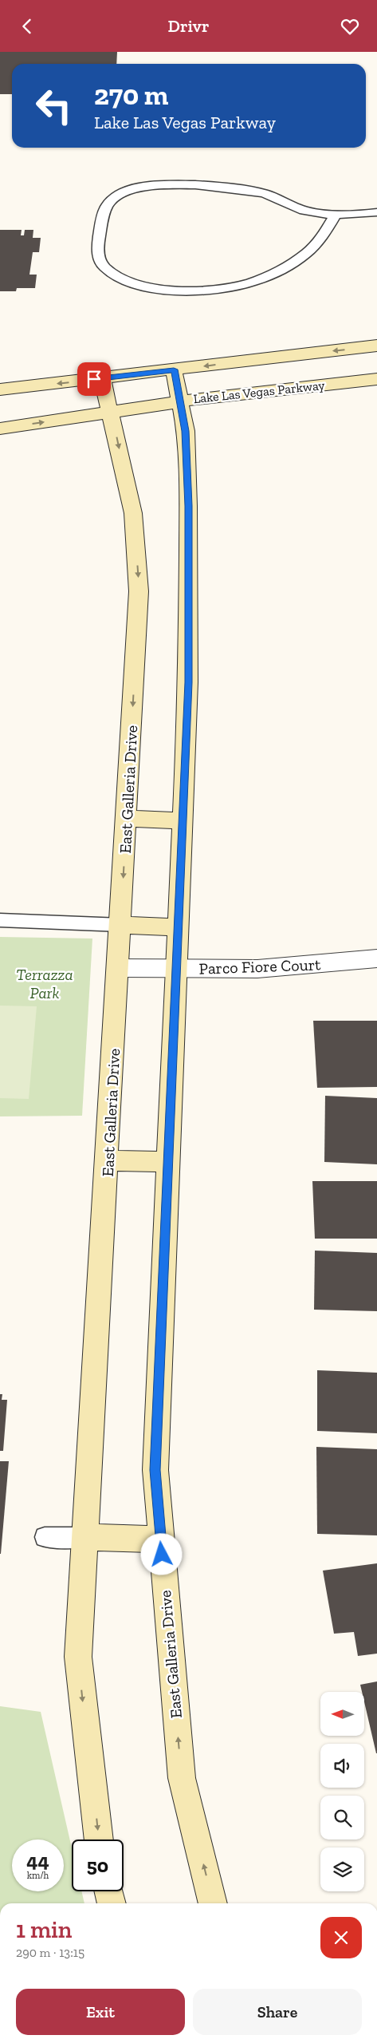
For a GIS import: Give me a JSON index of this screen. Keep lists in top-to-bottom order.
{
  "streets": {
    "main road": ["Lake Las Vegas Parkway", "East Galleria Drive"],
    "street": ["Parco Fiore Court"]
  },
  "crossings": [
    ["Lake Las Vegas Parkway", "East Galleria Drive"],
    ["East Galleria Drive", "Parco Fiore Court"]
  ],
  "parks": ["Terrazza Park"],
  "north": "left",
  "page": {
    "header": "Drivr",
    "turn": ["270 m", "Lake Las Vegas Parkway"],
    "speed": "44 km/h",
    "limit": "50",
    "heading": ["1 min", "290 m · 13:15"],
    "buttons": ["Exit", "Share"]
  }
}
